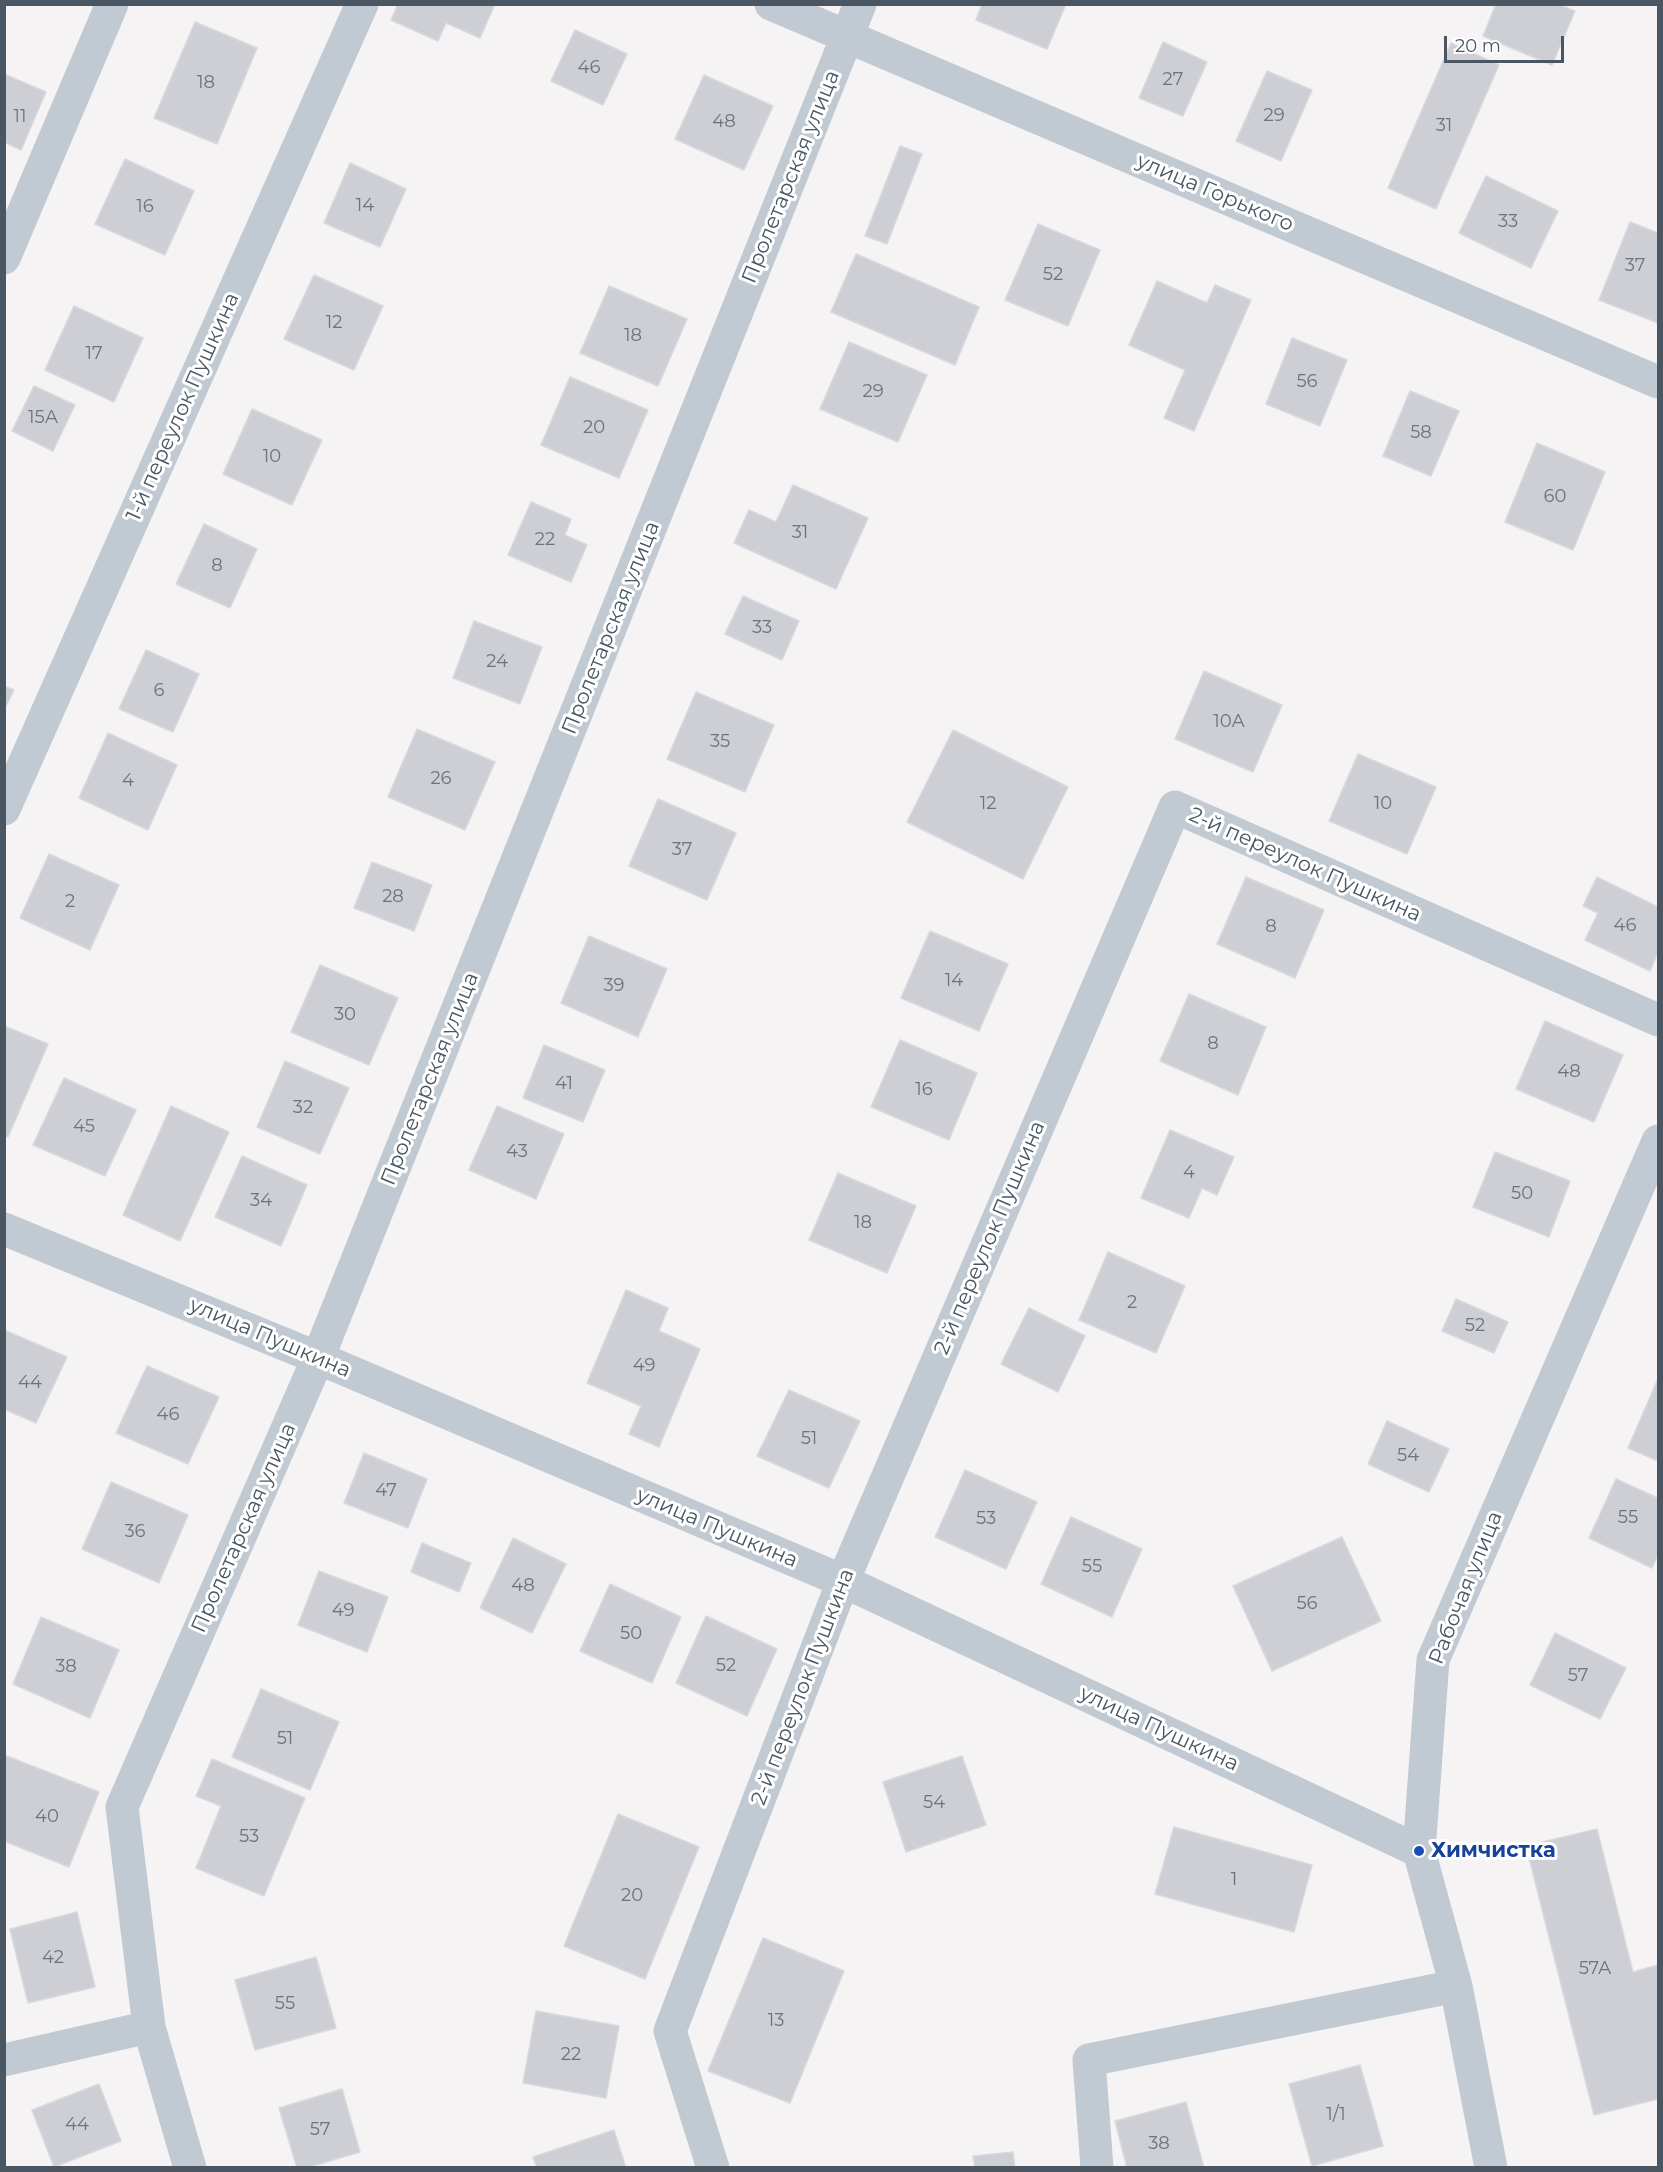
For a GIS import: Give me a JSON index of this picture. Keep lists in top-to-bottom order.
{
  "streets": {
    "street": [
      "Пролетарская улица",
      "улица Горького",
      "1-й переулок Пушкина",
      "2-й переулок Пушкина",
      "улица Пушкина",
      "Рабочая улица"
    ]
  },
  "crossings": [
    ["Пролетарская улица", "улица Горького"],
    ["Пролетарская улица", "улица Пушкина"],
    ["2-й переулок Пушкина", "улица Пушкина"],
    ["улица Пушкина", "Рабочая улица"]
  ],
  "places": ["Химчистка"],
  "house_numbers": [
    "46",
    "27",
    "18",
    "29",
    "11",
    "48",
    "31",
    "14",
    "16",
    "33",
    "37",
    "52",
    "12",
    "18",
    "17",
    "56",
    "29",
    "15А",
    "20",
    "58",
    "10",
    "60",
    "31",
    "22",
    "8",
    "33",
    "24",
    "6",
    "10А",
    "35",
    "26",
    "4",
    "12",
    "10",
    "37",
    "28",
    "2",
    "46",
    "8",
    "14",
    "39",
    "30",
    "8",
    "48",
    "41",
    "16",
    "32",
    "45",
    "43",
    "4",
    "50",
    "34",
    "18",
    "2",
    "52",
    "49",
    "44",
    "46",
    "51",
    "54",
    "47",
    "55",
    "53",
    "36",
    "55",
    "48",
    "56",
    "49",
    "50",
    "52",
    "38",
    "57",
    "51",
    "54",
    "40",
    "53",
    "1",
    "20",
    "42",
    "57А",
    "55",
    "13",
    "22",
    "1/1",
    "44",
    "57",
    "38"
  ],
  "scale_bar": "20 m"
}
